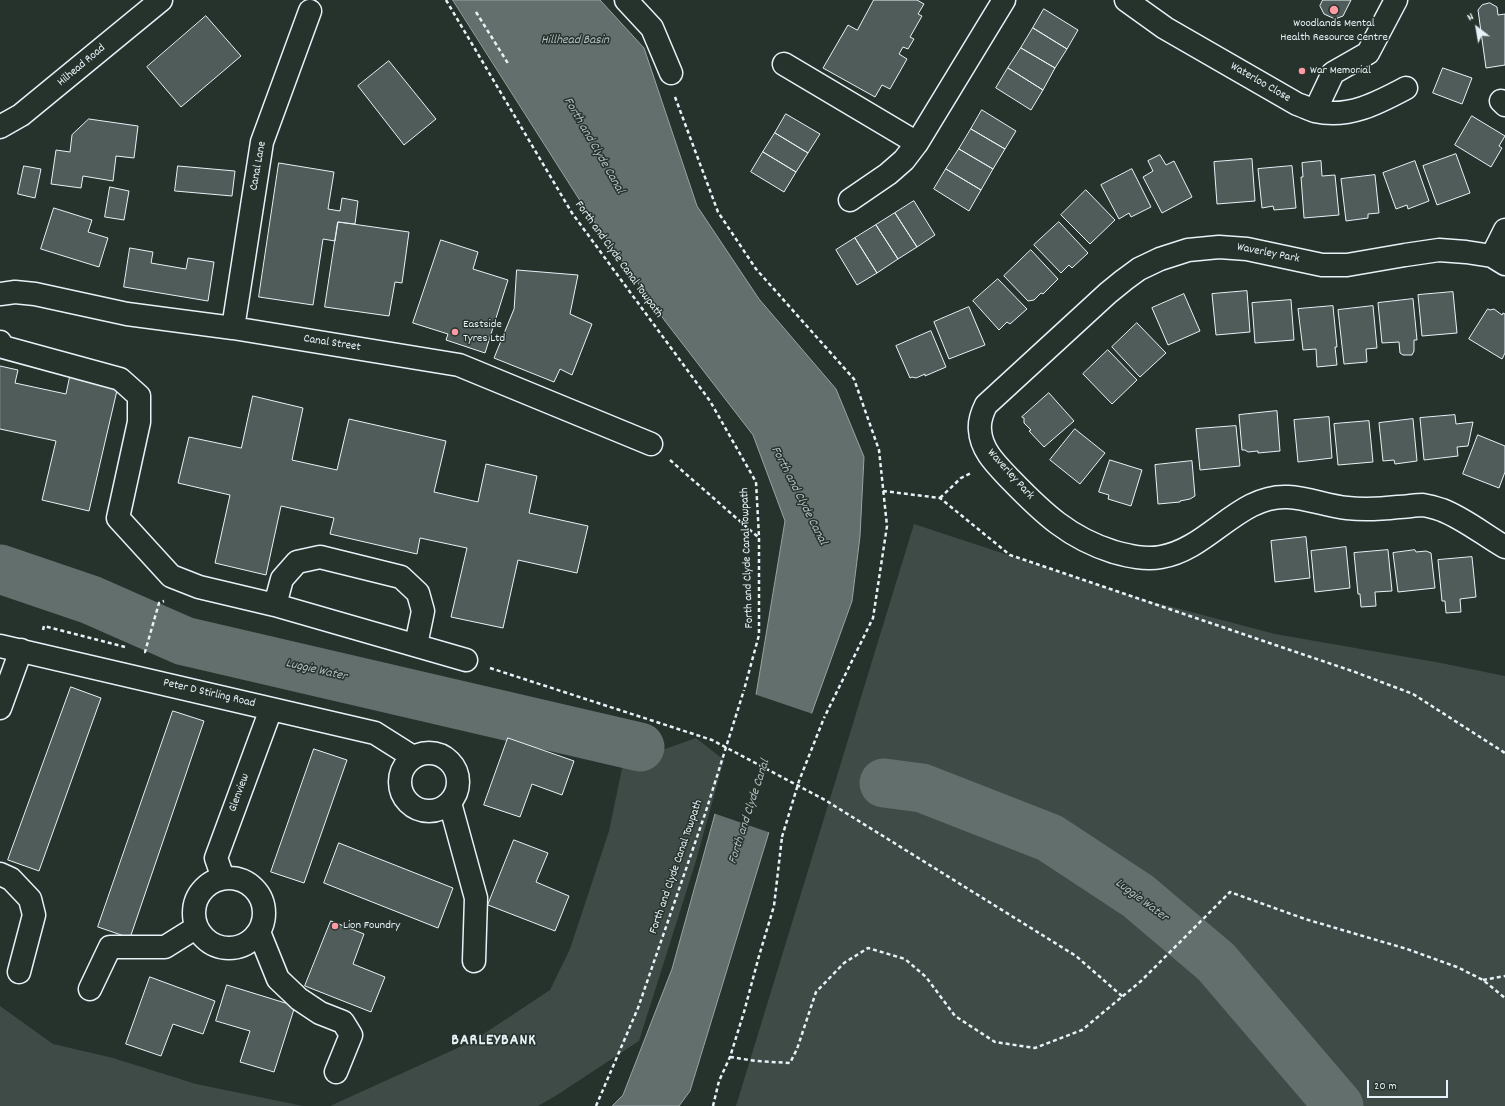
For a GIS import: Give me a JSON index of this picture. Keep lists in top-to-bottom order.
{
  "streets": {
    "street": [
      "Hilhead Road",
      "Waterloo Close",
      "Canal Lane",
      "Waverley Park",
      "Canal Street",
      "Peter D Stirling Road",
      "Glenview"
    ],
    "path": ["Forth and Clyde Canal Towpath"]
  },
  "crossings": [
    ["Canal Lane", "Canal Street"],
    ["Peter D Stirling Road", "Glenview"]
  ],
  "districts": ["BARLEYBANK"],
  "water": ["Hillhead Basin", "Forth and Clyde Canal", "Luggie Water"],
  "places": [
    "Woodlands Mental Health Resource Centre",
    "War Memorial",
    "Eastside Tyres Ltd",
    "Lion Foundry"
  ],
  "scale_bar": "20 m",
  "north": "top left"
}
